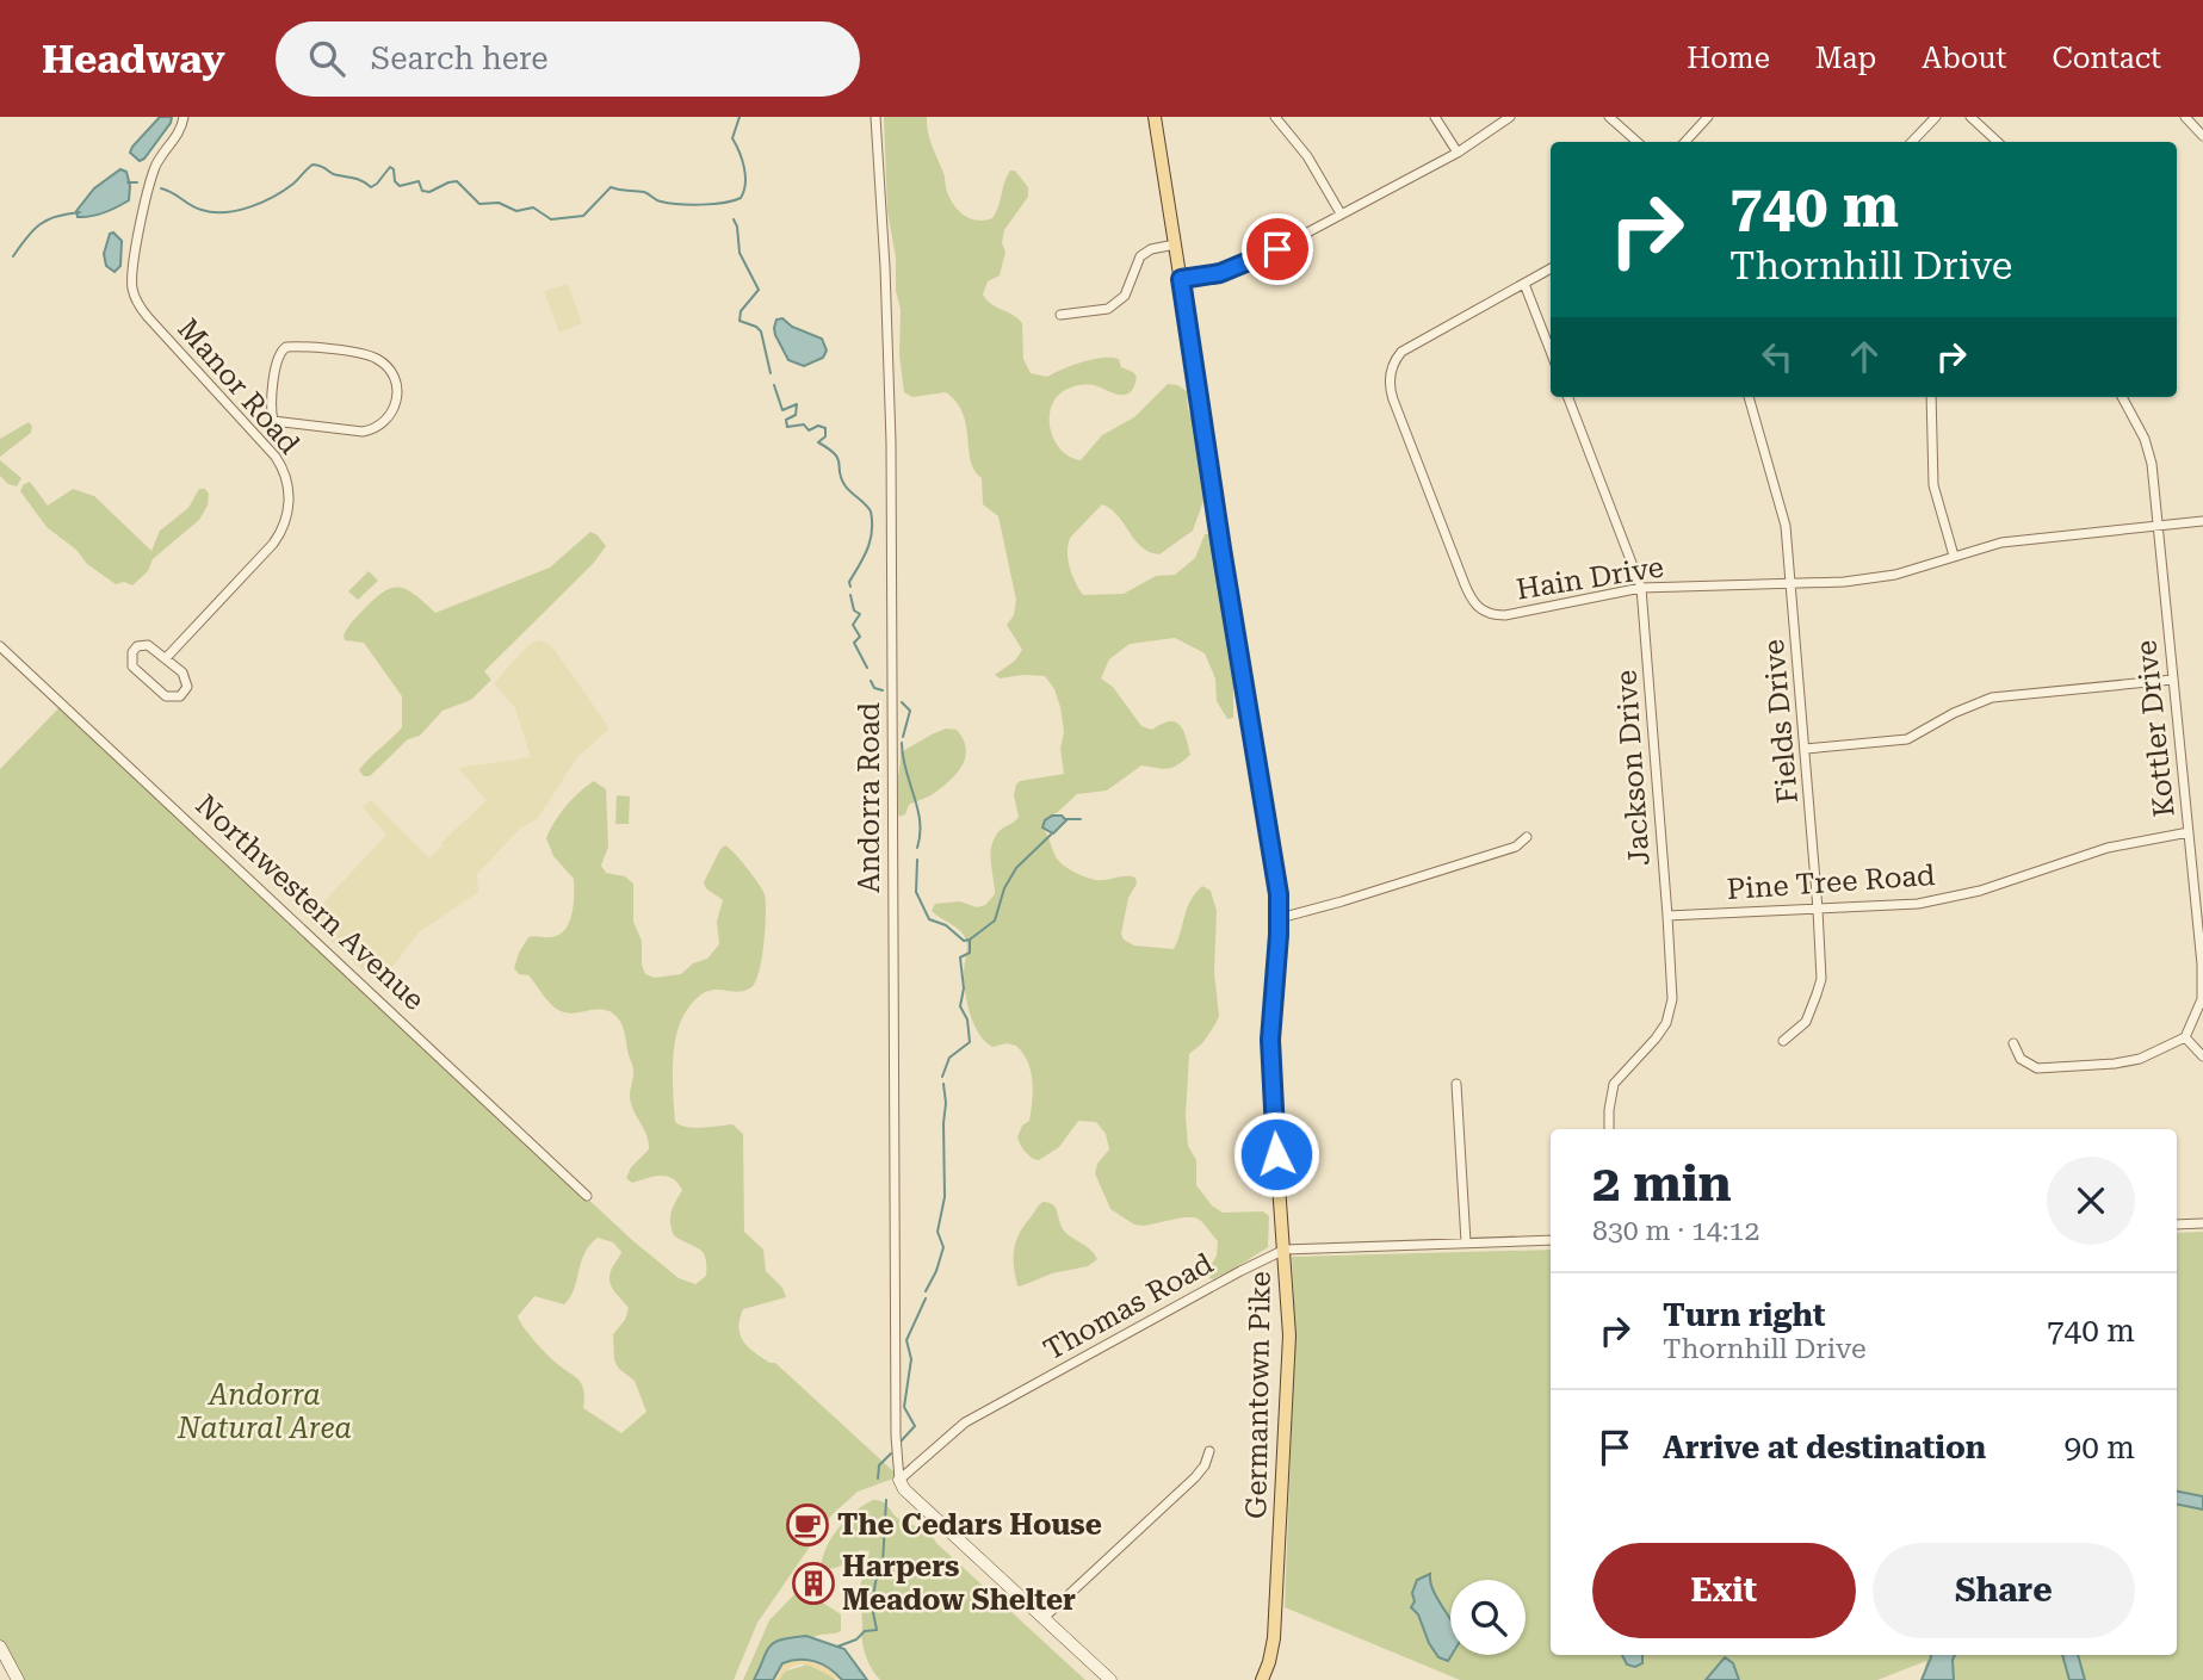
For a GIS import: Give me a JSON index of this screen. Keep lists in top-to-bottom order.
{
  "streets": {
    "main road": ["Germantown Pike"],
    "street": [
      "Manor Road",
      "Hain Drive",
      "Fields Drive",
      "Kottler Drive",
      "Jackson Drive",
      "Andorra Road",
      "Pine Tree Road",
      "Northwestern Avenue",
      "Thomas Road"
    ]
  },
  "crossings": [
    ["Hain Drive", "Fields Drive"],
    ["Hain Drive", "Kottler Drive"],
    ["Hain Drive", "Jackson Drive"],
    ["Fields Drive", "Pine Tree Road"],
    ["Kottler Drive", "Pine Tree Road"],
    ["Jackson Drive", "Pine Tree Road"],
    ["Andorra Road", "Thomas Road"],
    ["Thomas Road", "Germantown Pike"]
  ],
  "parks": ["Andorra Natural Area"],
  "places": {
    "cafe": ["The Cedars House"],
    "building": ["Harpers Meadow Shelter"]
  },
  "page": {
    "header": "Headway",
    "search": "Search here",
    "nav": [
      "Home",
      "Map",
      "About",
      "Contact"
    ],
    "turn": ["740 m", "Thornhill Drive"],
    "heading": ["2 min", "830 m · 14:12"],
    "list": [
      {
        "name": "Turn right",
        "note": "Thornhill Drive",
        "value": "740 m"
      },
      {
        "name": "Arrive at destination",
        "value": "90 m"
      }
    ],
    "buttons": ["Exit", "Share"]
  }
}
